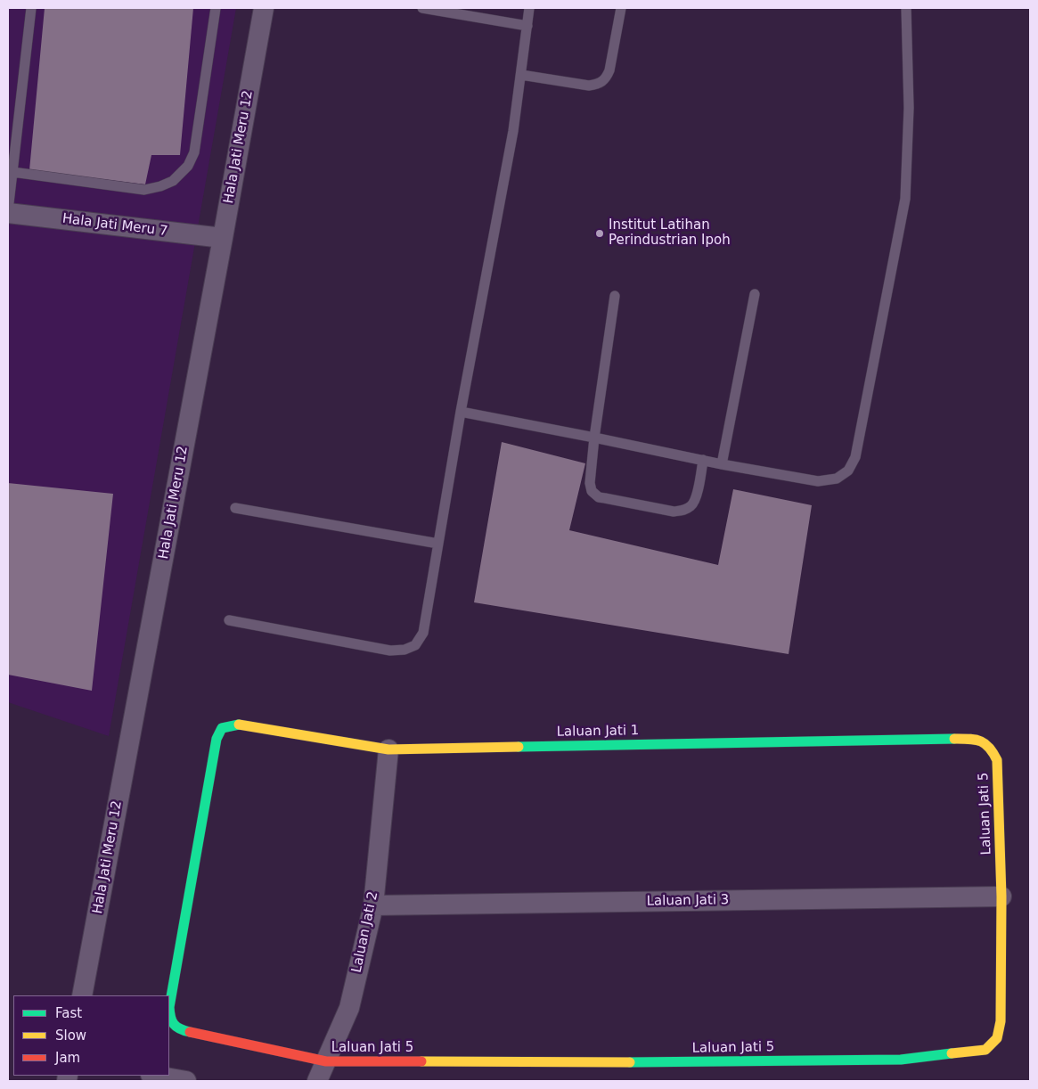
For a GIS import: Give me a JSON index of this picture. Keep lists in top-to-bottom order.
{
  "streets": {
    "street": [
      "Hala Jati Meru 12",
      "Hala Jati Meru 7",
      "Laluan Jati 1",
      "Laluan Jati 5",
      "Laluan Jati 3",
      "Laluan Jati 2"
    ]
  },
  "crossings": [
    ["Hala Jati Meru 12", "Hala Jati Meru 7"],
    ["Laluan Jati 1", "Laluan Jati 5"],
    ["Laluan Jati 1", "Laluan Jati 2"],
    ["Laluan Jati 5", "Laluan Jati 3"],
    ["Laluan Jati 5", "Laluan Jati 2"],
    ["Laluan Jati 3", "Laluan Jati 2"]
  ],
  "places": ["Institut Latihan Perindustrian Ipoh"],
  "legend": ["Fast", "Slow", "Jam"]
}
